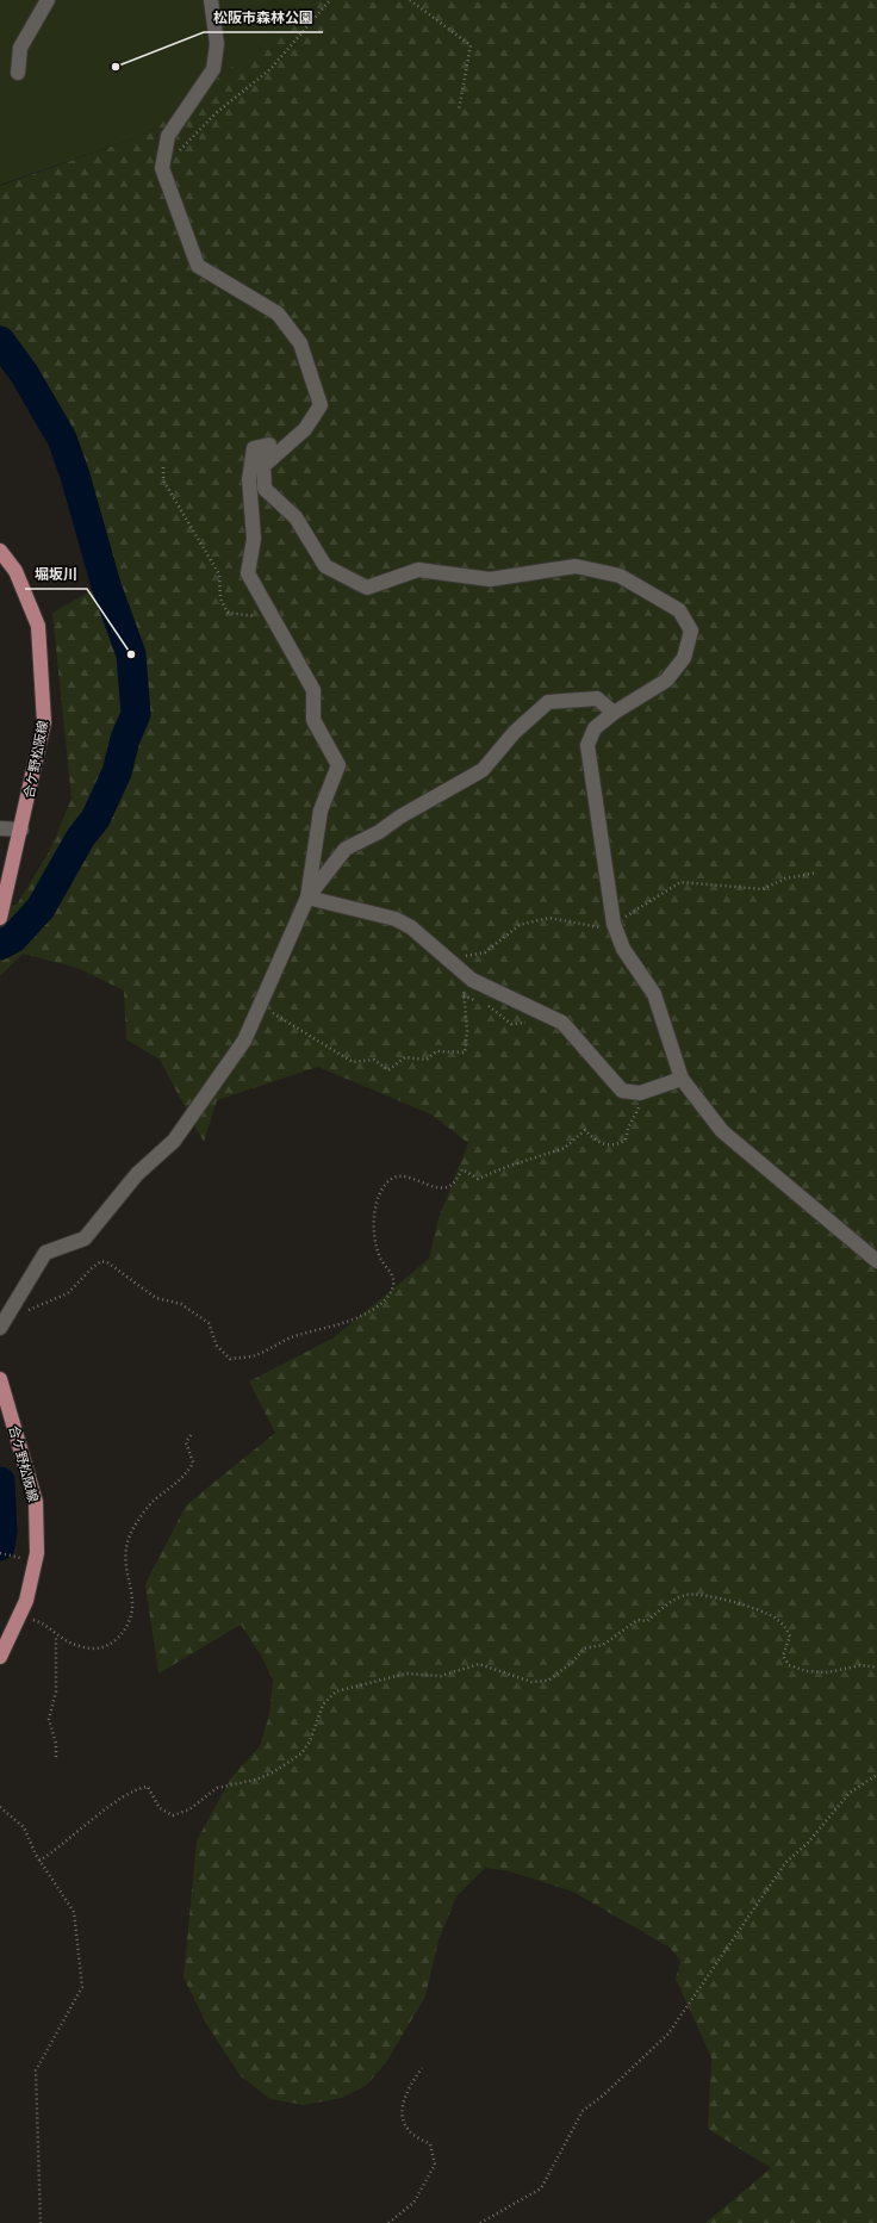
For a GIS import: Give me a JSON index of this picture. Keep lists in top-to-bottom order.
{
  "streets": {
    "main road": ["合ケ野松阪線"]
  },
  "places": ["松阪市森林公園", "堀坂川"]
}
